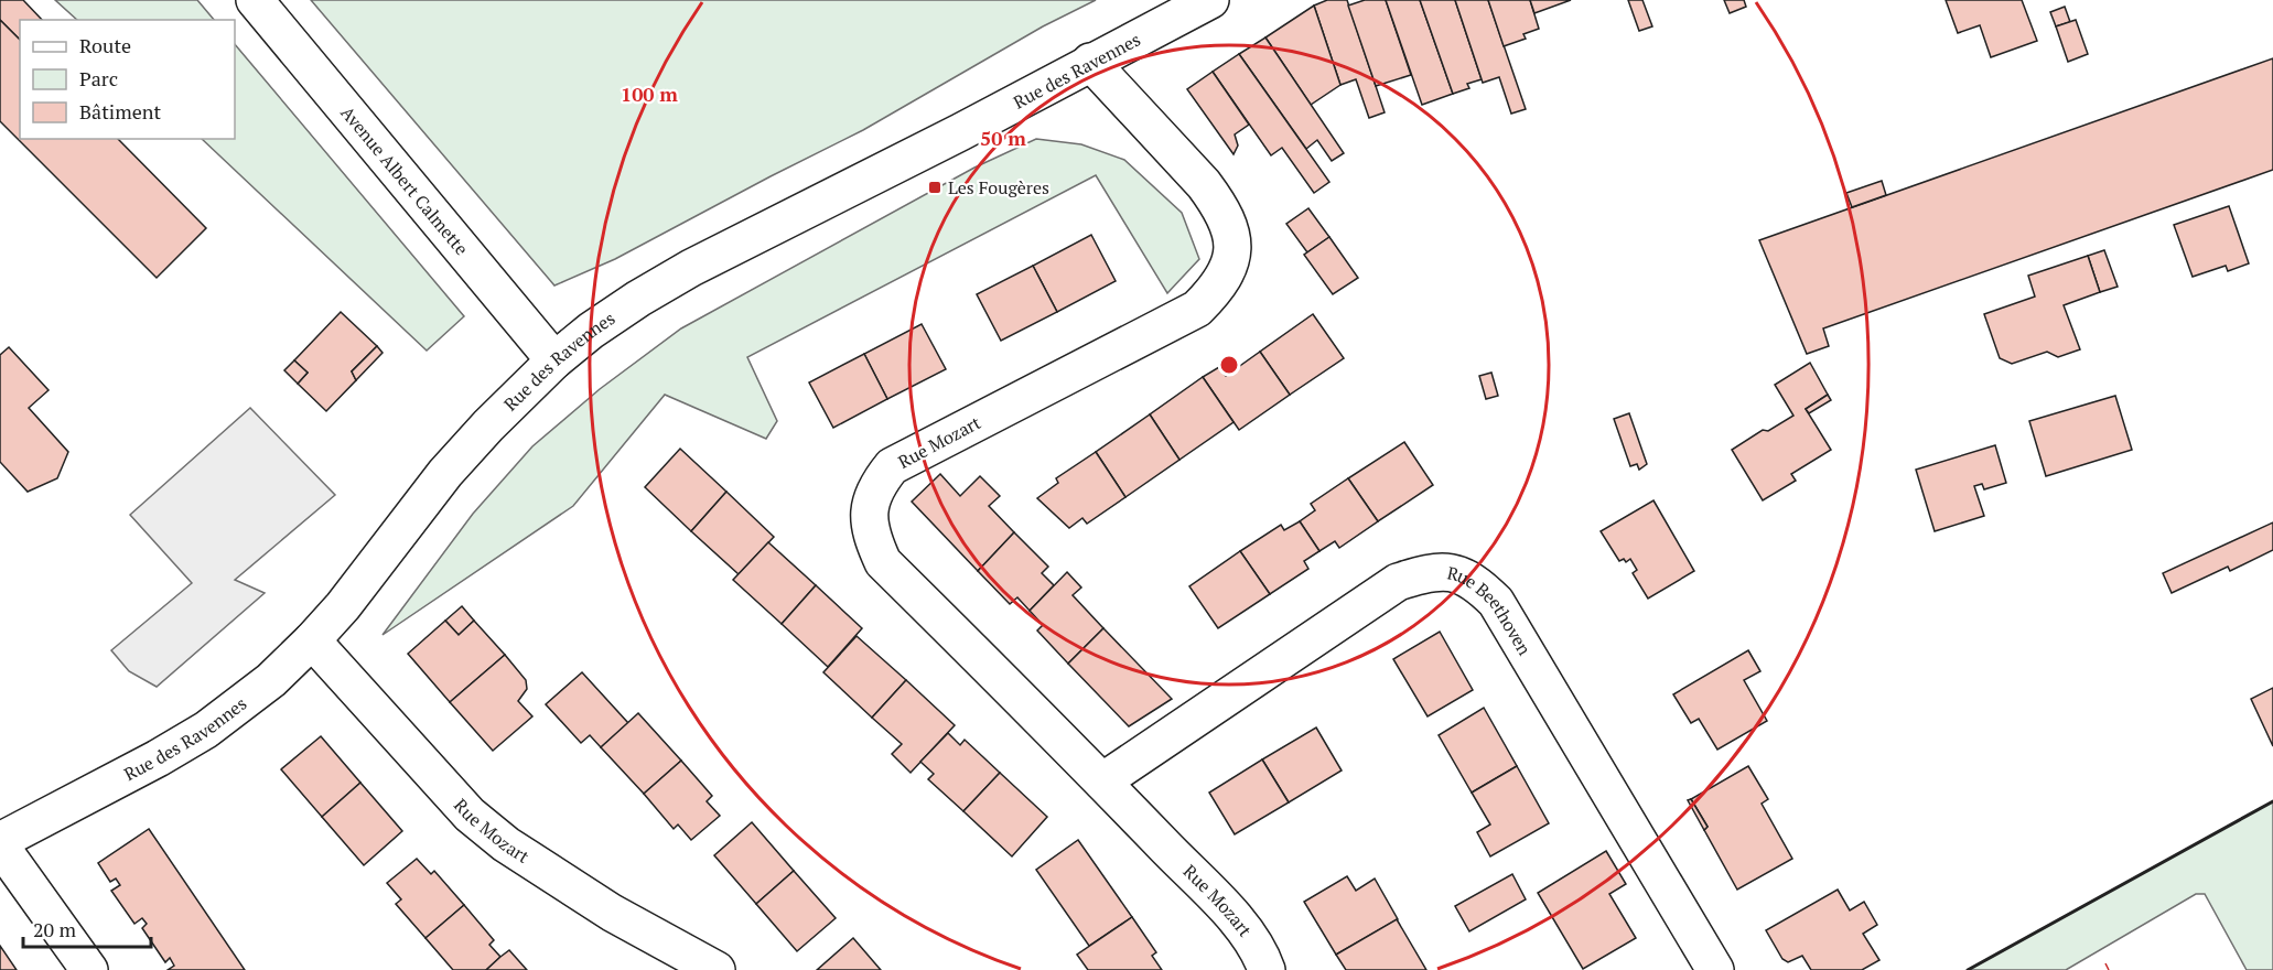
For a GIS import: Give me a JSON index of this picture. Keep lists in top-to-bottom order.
{
  "streets": {
    "street": [
      "Rue des Ravennes",
      "Avenue Albert Calmette",
      "Rue Mozart",
      "Rue Beethoven"
    ]
  },
  "crossings": [
    ["Rue des Ravennes", "Avenue Albert Calmette"],
    ["Rue des Ravennes", "Rue Mozart"],
    ["Rue Mozart", "Rue Beethoven"]
  ],
  "places": {
    "transit": ["Les Fougères"]
  },
  "legend": ["Route", "Parc", "Bâtiment"],
  "scale_bar": "20 m",
  "rings": ["100 m", "50 m"]
}
